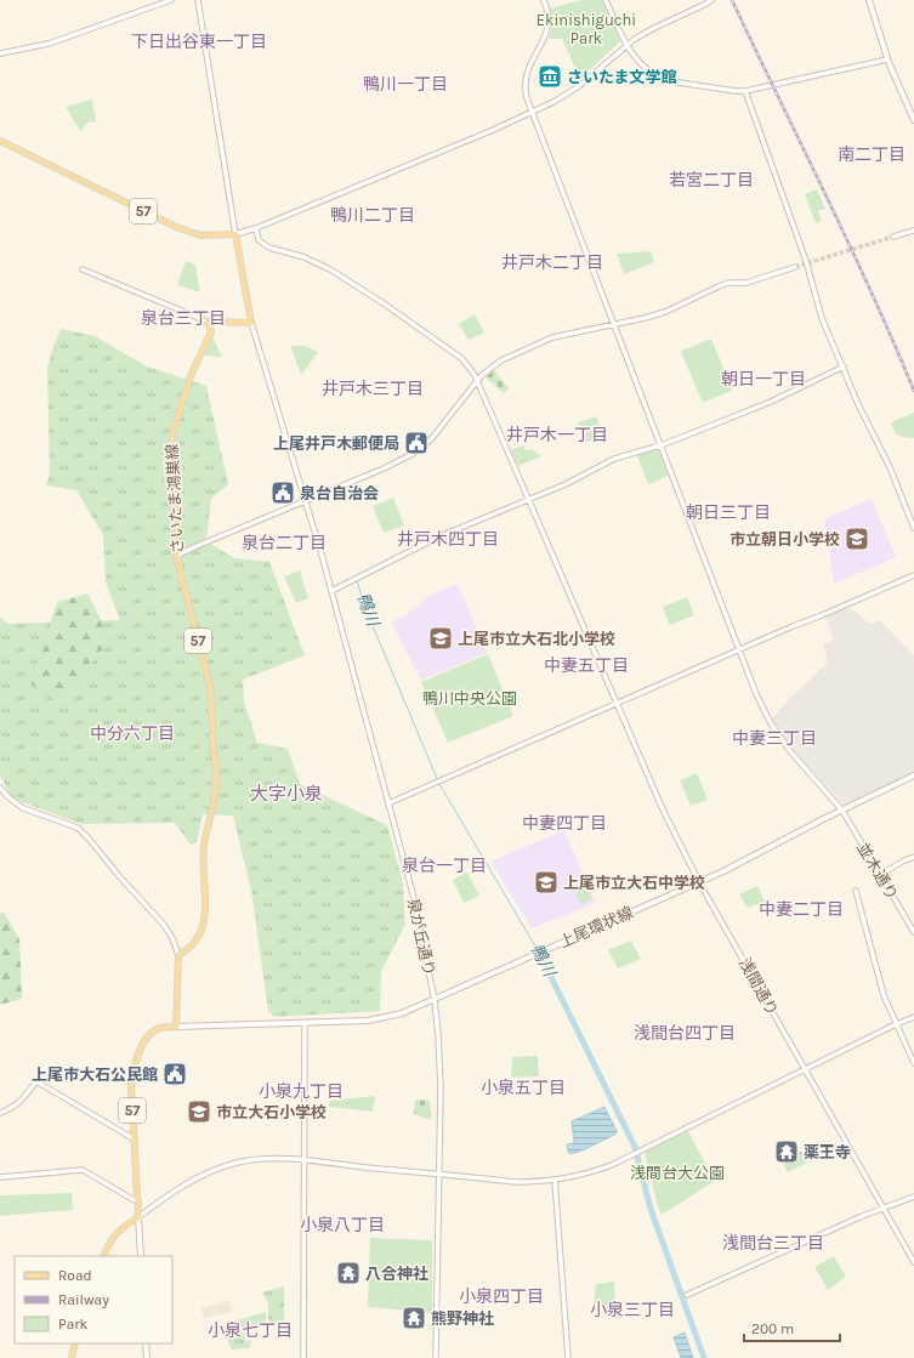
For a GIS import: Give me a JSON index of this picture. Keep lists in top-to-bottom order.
{
  "streets": {
    "main road": ["57", "さいたま鴻巣線", "上尾環状線"],
    "street": ["並木通り", "泉が丘通り", "浅間通り"]
  },
  "crossings": [
    ["57", "上尾環状線"],
    ["並木通り", "上尾環状線"],
    ["上尾環状線", "泉が丘通り"],
    ["上尾環状線", "浅間通り"]
  ],
  "districts": [
    "下日出谷東一丁目",
    "鴨川一丁目",
    "南二丁目",
    "若宮二丁目",
    "鴨川二丁目",
    "井戸木二丁目",
    "泉台三丁目",
    "朝日一丁目",
    "井戸木三丁目",
    "井戸木一丁目",
    "朝日三丁目",
    "井戸木四丁目",
    "泉台二丁目",
    "中妻五丁目",
    "中分六丁目",
    "中妻三丁目",
    "大字小泉",
    "中妻四丁目",
    "泉台一丁目",
    "中妻二丁目",
    "浅間台四丁目",
    "小泉五丁目",
    "小泉九丁目",
    "小泉八丁目",
    "浅間台三丁目",
    "小泉四丁目",
    "小泉三丁目",
    "小泉七丁目"
  ],
  "water": ["鴨川"],
  "parks": ["Ekinishiguchi Park", "鴨川中央公園", "浅間台大公園"],
  "places": {
    "museum": ["さいたま文学館"],
    "public building": ["上尾井戸木郵便局", "泉台自治会", "上尾市大石公民館"],
    "school or university": [
      "市立朝日小学校",
      "上尾市立大石北小学校",
      "上尾市立大石中学校",
      "市立大石小学校"
    ],
    "temple": ["薬王寺", "八合神社", "熊野神社"]
  },
  "legend": ["Road", "Railway", "Park"],
  "scale_bar": "200 m"
}
